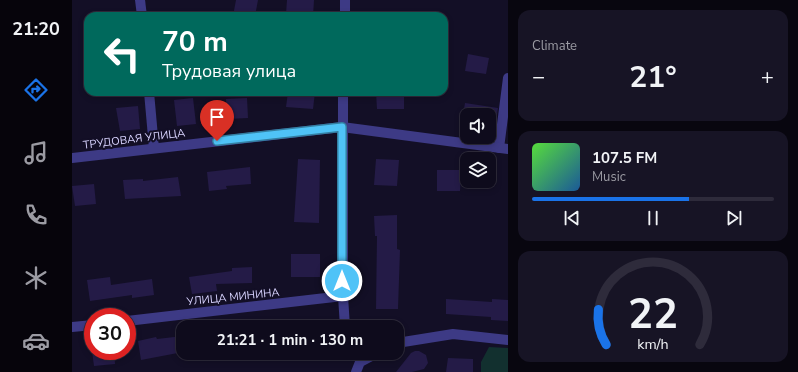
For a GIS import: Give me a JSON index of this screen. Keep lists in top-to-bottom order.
{
  "streets": {
    "street": ["ТРУДОВАЯ УЛИЦА", "УЛИЦА МИНИНА"]
  },
  "page": {
    "tabs": "21:20",
    "tile": "Climate",
    "turn": ["70 m", "Трудовая улица"],
    "heat": ["−", "21°", "+"],
    "song": ["107.5 FM", "Music"],
    "limit": "30",
    "trip": "21:21 · 1 min · 130 m",
    "gauge": ["22", "km/h"]
  }
}
